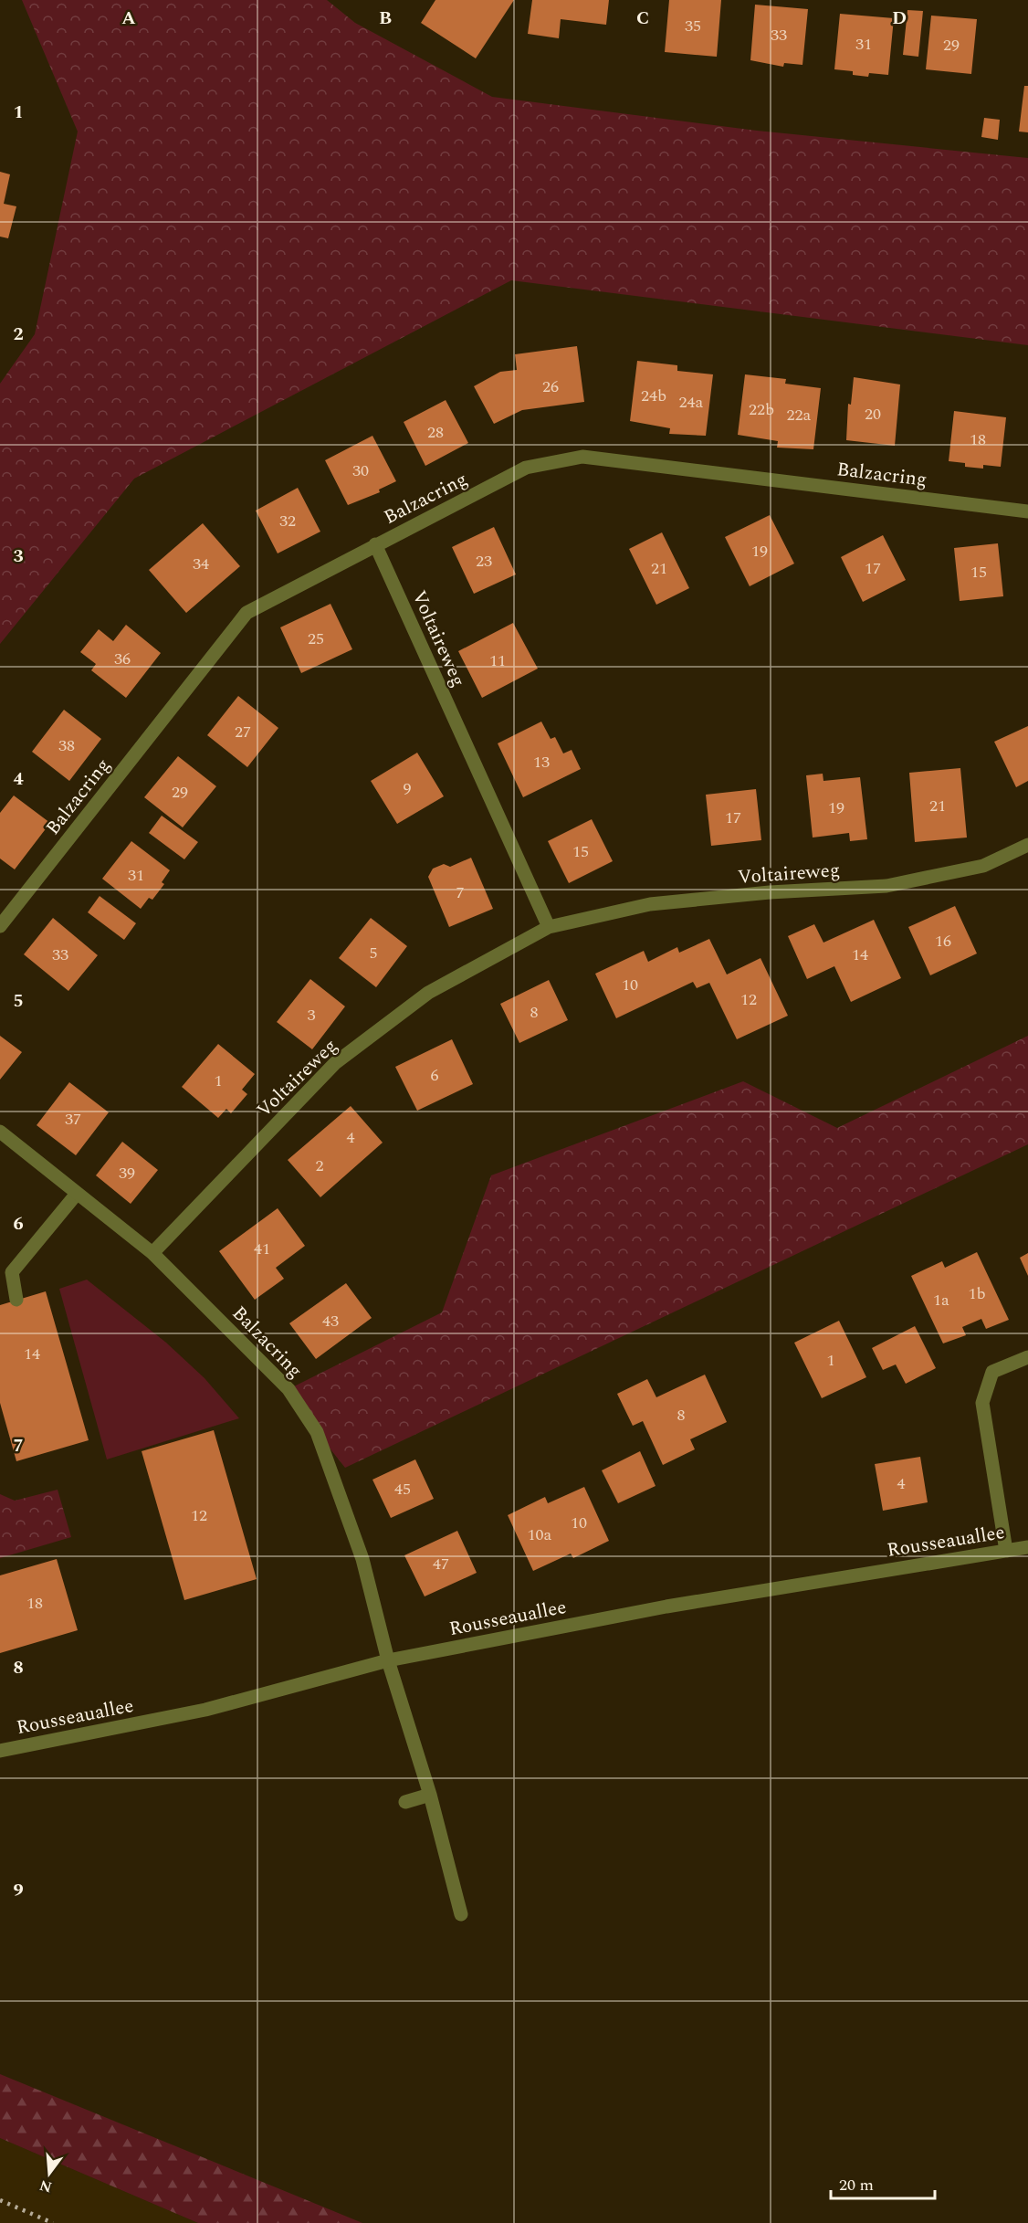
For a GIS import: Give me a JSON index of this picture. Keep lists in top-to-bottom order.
{
  "streets": {
    "street": ["Balzacring", "Voltaireweg", "Rousseauallee"]
  },
  "crossings": [
    ["Balzacring", "Voltaireweg"],
    ["Balzacring", "Rousseauallee"]
  ],
  "house_numbers": [
    "35",
    "33",
    "31",
    "29",
    "26",
    "24b",
    "24a",
    "22b",
    "20",
    "22a",
    "28",
    "18",
    "30",
    "32",
    "19",
    "23",
    "34",
    "21",
    "17",
    "15",
    "25",
    "36",
    "11",
    "27",
    "38",
    "13",
    "9",
    "29",
    "21",
    "19",
    "17",
    "15",
    "31",
    "7",
    "16",
    "5",
    "33",
    "14",
    "10",
    "12",
    "8",
    "3",
    "6",
    "1",
    "37",
    "4",
    "2",
    "39",
    "41",
    "1b",
    "1a",
    "43",
    "14",
    "1",
    "8",
    "4",
    "45",
    "12",
    "10",
    "10a",
    "47",
    "18"
  ],
  "scale_bar": "20 m",
  "north": "bottom",
  "grid": {
    "columns": [
      "A",
      "B",
      "C",
      "D"
    ],
    "rows": [
      "1",
      "2",
      "3",
      "4",
      "5",
      "6",
      "7",
      "8",
      "9"
    ]
  }
}
